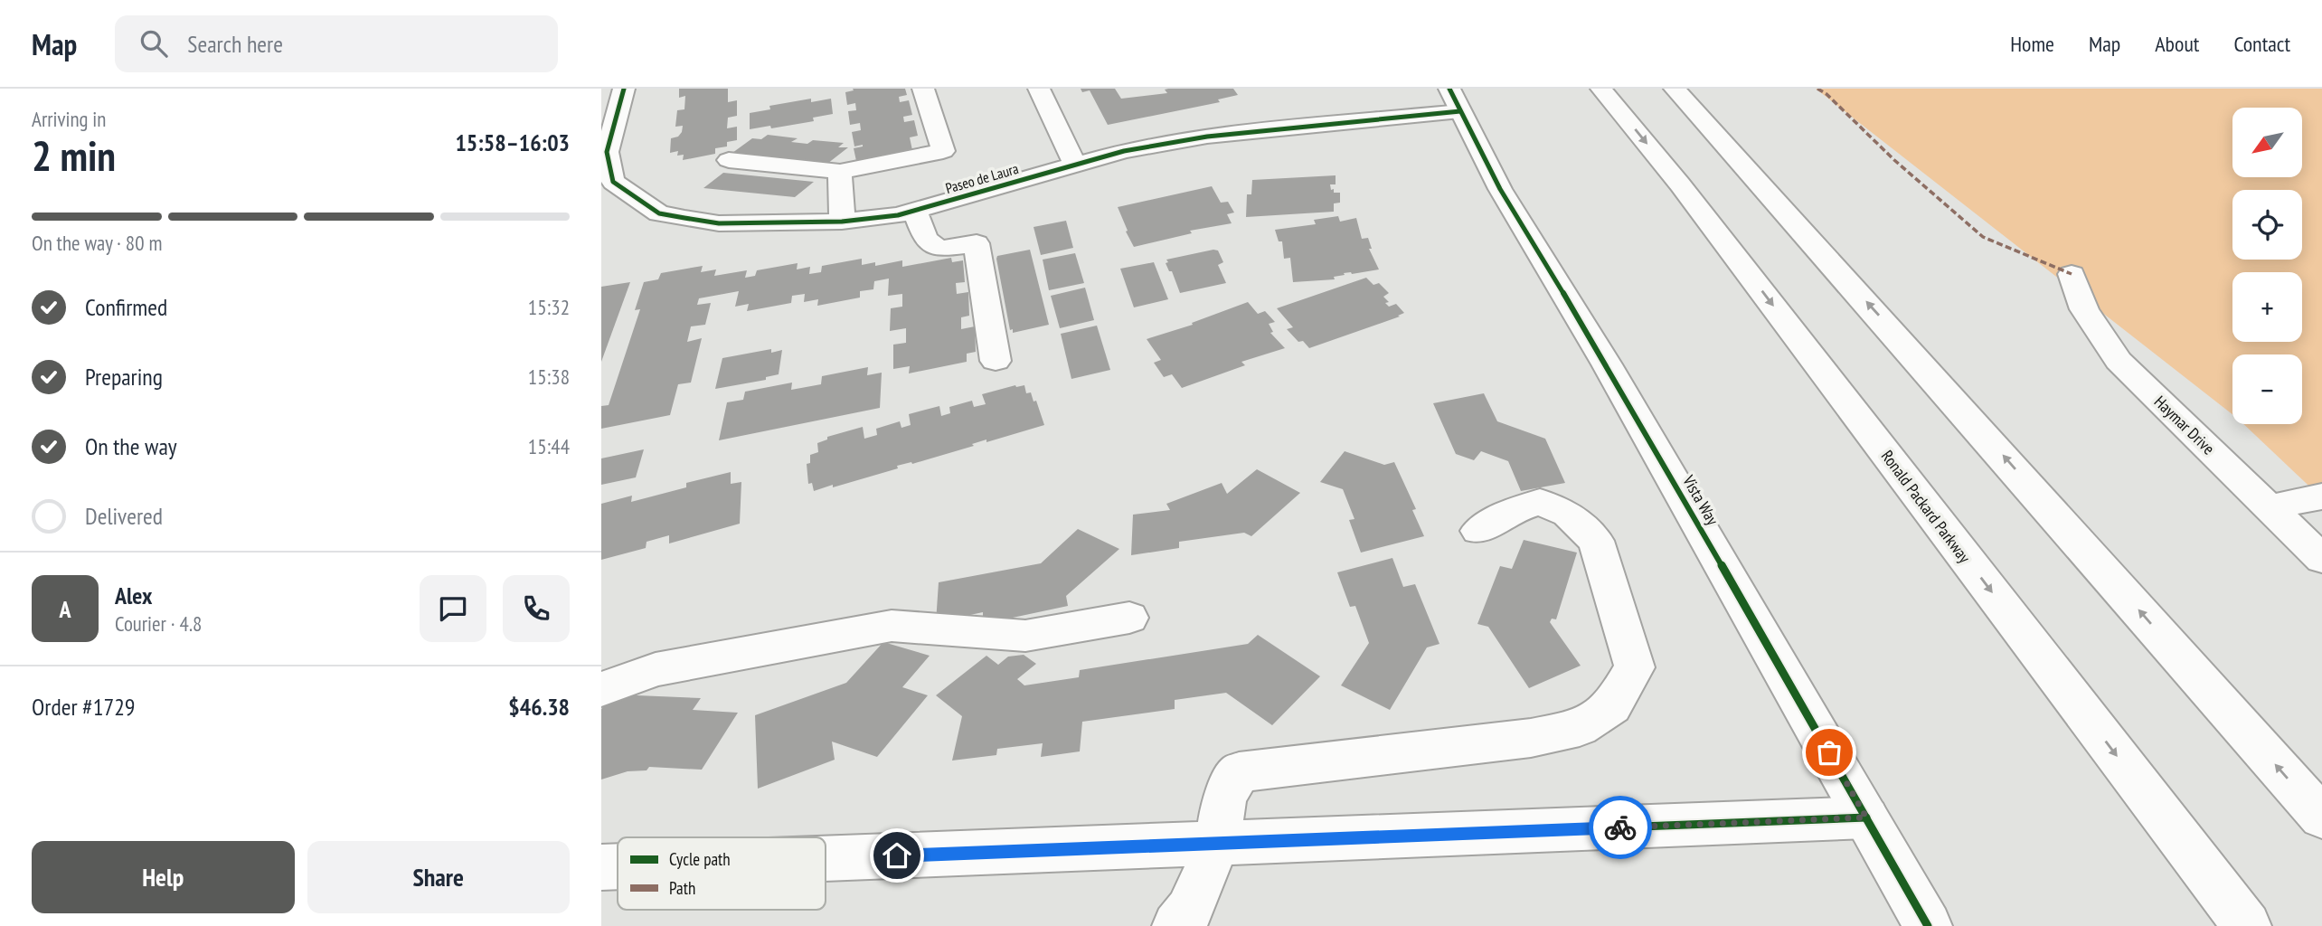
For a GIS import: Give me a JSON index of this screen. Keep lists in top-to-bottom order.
{
  "streets": {
    "main road": [
      "Paseo de Laura",
      "Haymar Drive",
      "Vista Way",
      "Ronald Packard Parkway"
    ]
  },
  "crossings": [
    ["Paseo de Laura", "Vista Way"]
  ],
  "legend": ["Cycle path", "Path"],
  "north": "bottom left",
  "page": {
    "header": "Map",
    "search": "Search here",
    "nav": [
      "Home",
      "Map",
      "About",
      "Contact"
    ],
    "heading": ["2 min", "Arriving in", "15:58–16:03"],
    "panel": [
      "Alex",
      "Courier · 4.8",
      "Order #1729",
      "$46.38"
    ],
    "map_buttons": ["+", "−"],
    "bar": "On the way · 80 m",
    "list": [
      ["Confirmed", "15:32"],
      ["Preparing", "15:38"],
      ["On the way", "15:44"],
      "Delivered"
    ],
    "round": "A",
    "buttons": ["Help", "Share"]
  }
}
